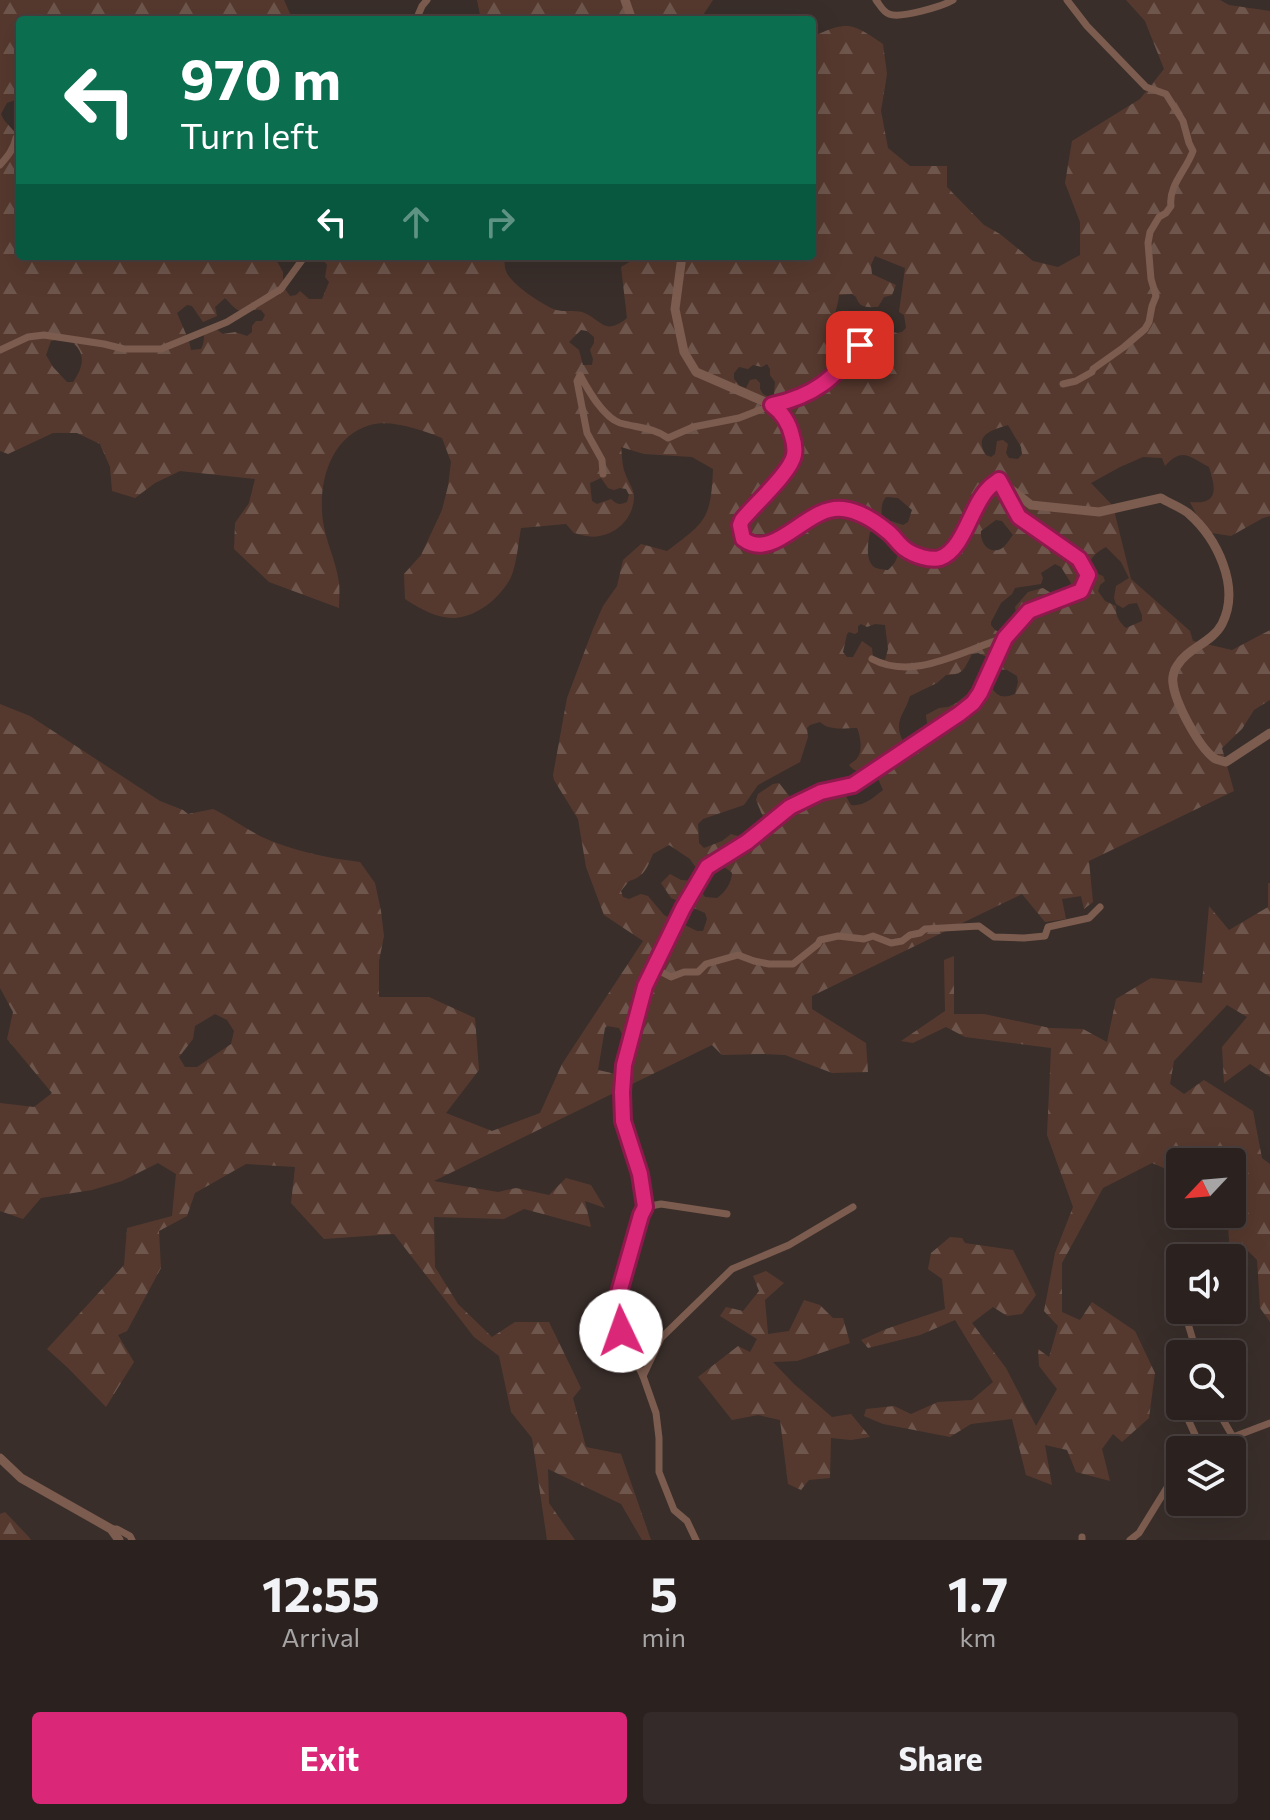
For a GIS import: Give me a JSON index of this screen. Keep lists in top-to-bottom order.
{
  "north": "bottom left",
  "page": {
    "turn": ["970 m", "Turn left"],
    "eta": [
      "12:55",
      "Arrival",
      "5",
      "min",
      "1.7",
      "km"
    ],
    "buttons": ["Exit", "Share"]
  }
}
